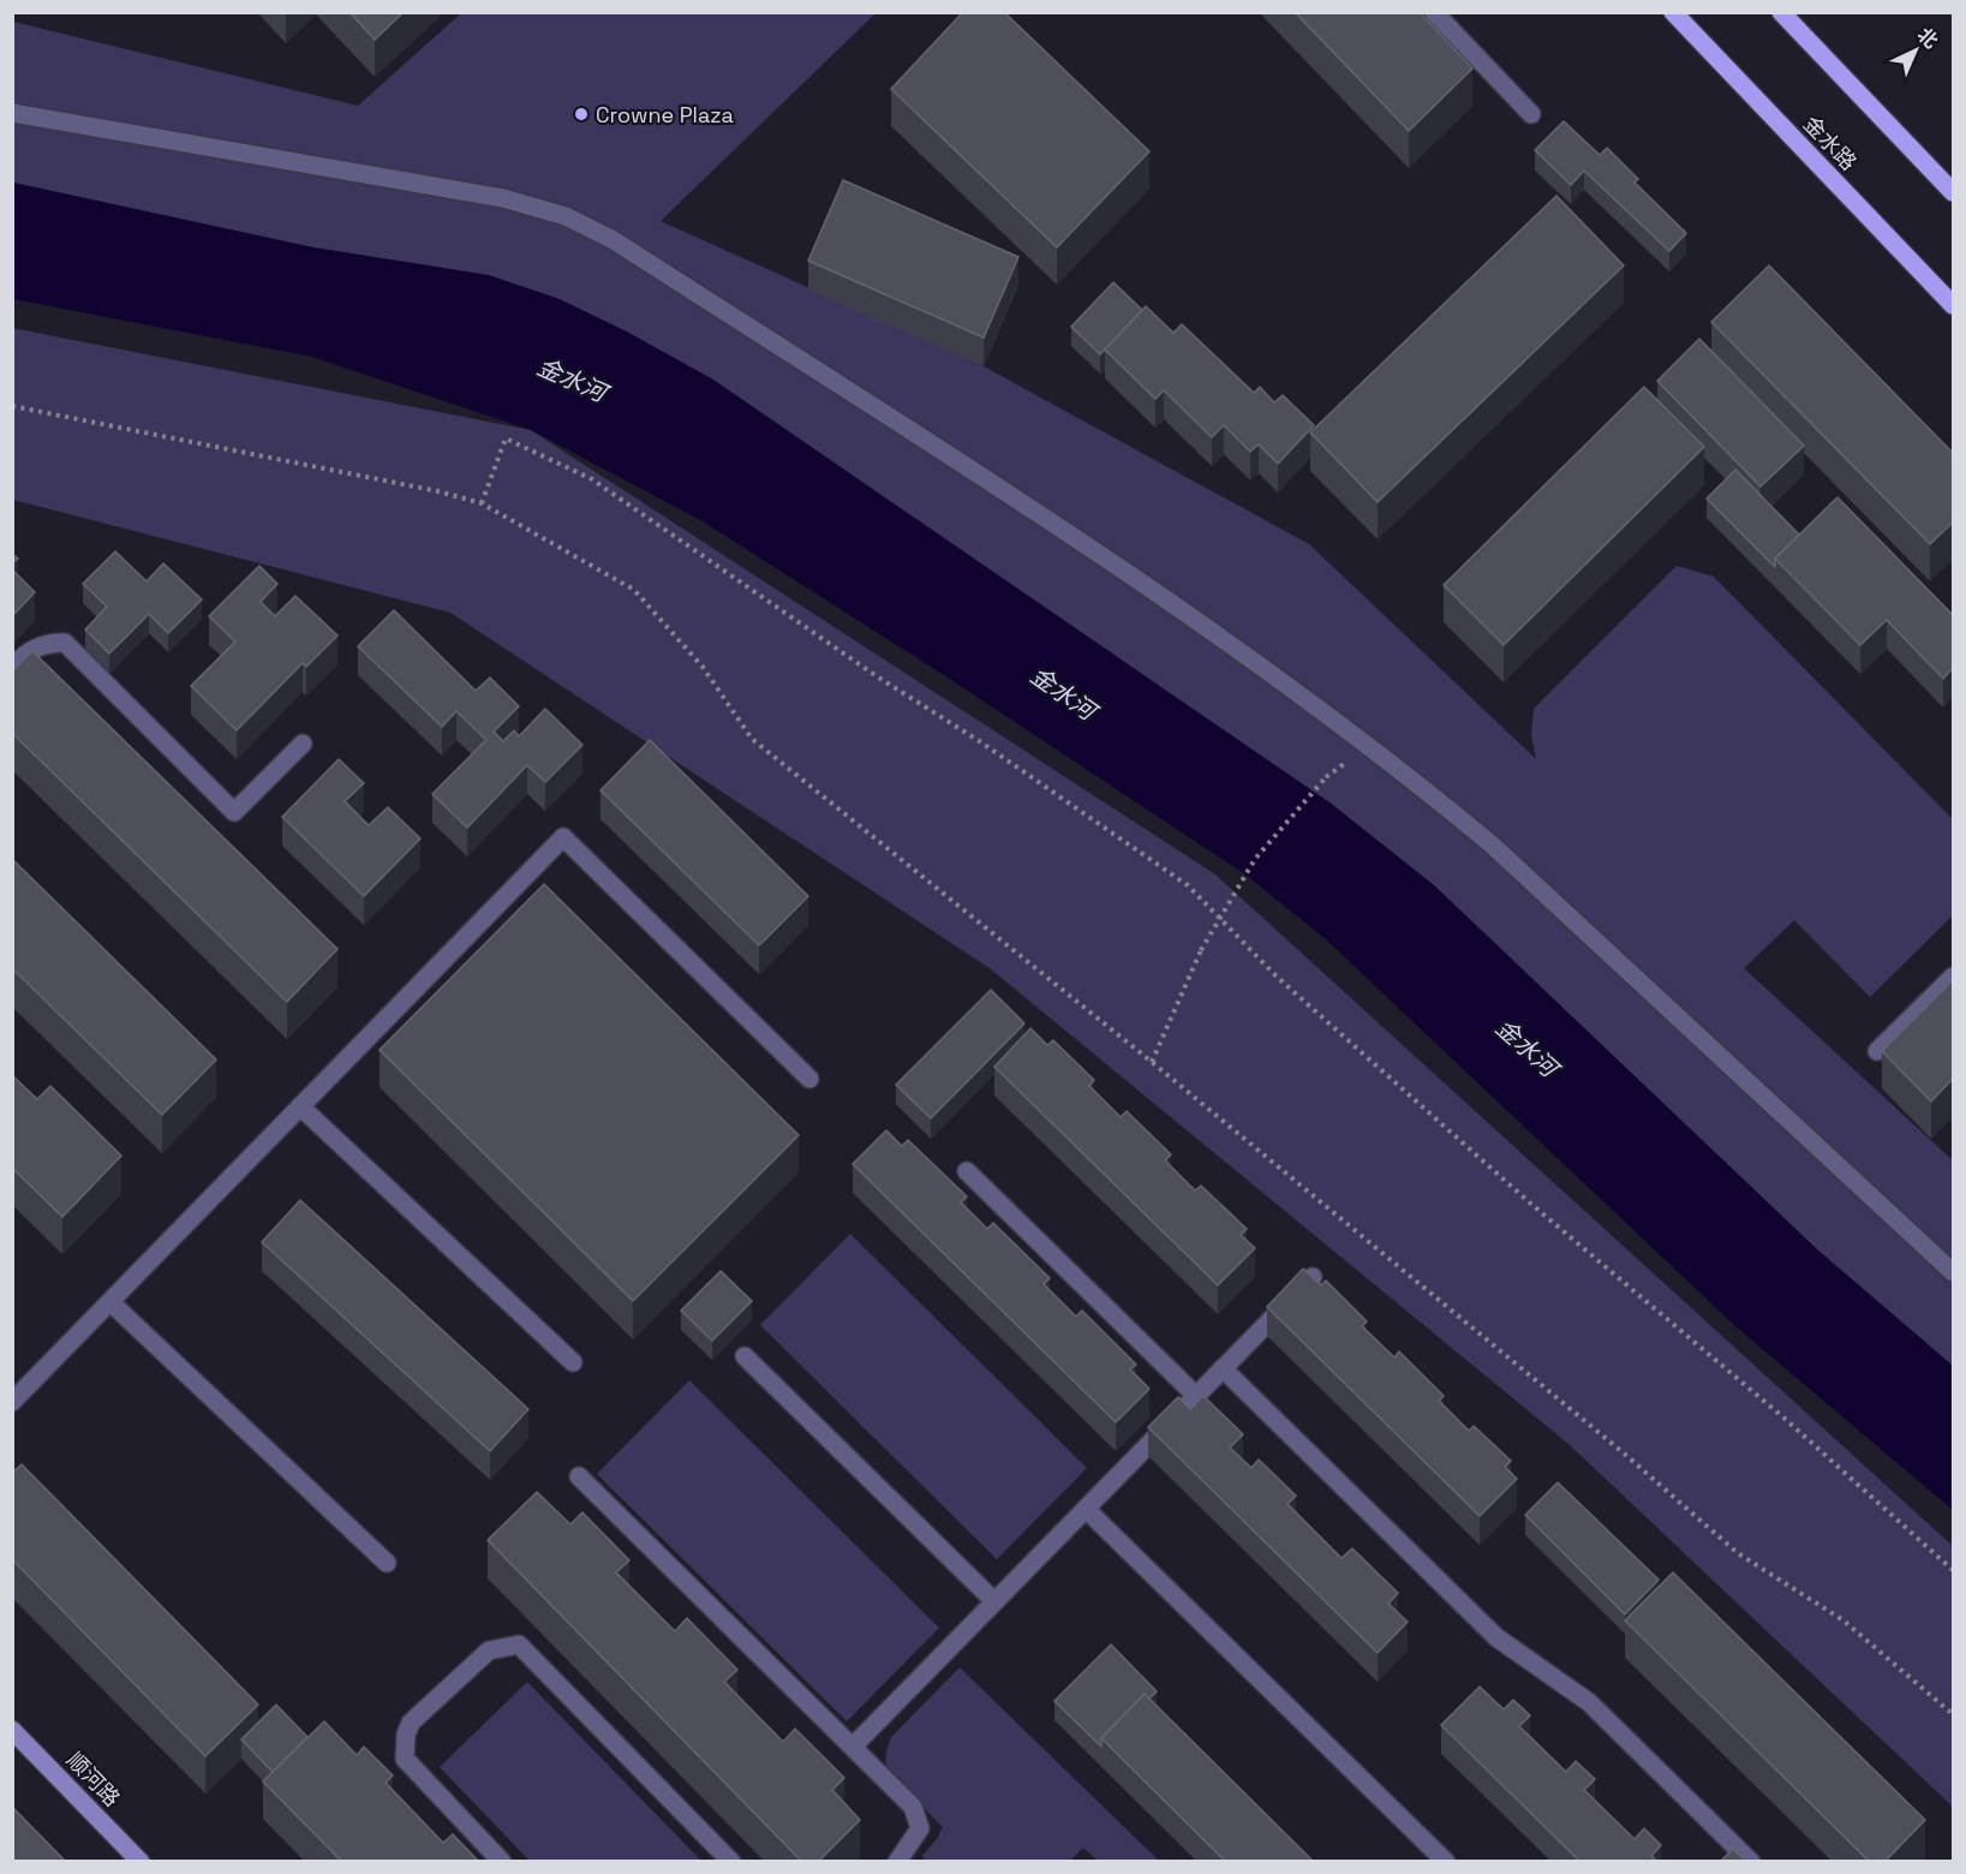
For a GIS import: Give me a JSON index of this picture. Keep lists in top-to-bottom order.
{
  "streets": {
    "main road": ["金水路"],
    "street": ["顺河路"]
  },
  "water": ["金水河"],
  "places": ["Crowne Plaza"],
  "north": "top right"
}
